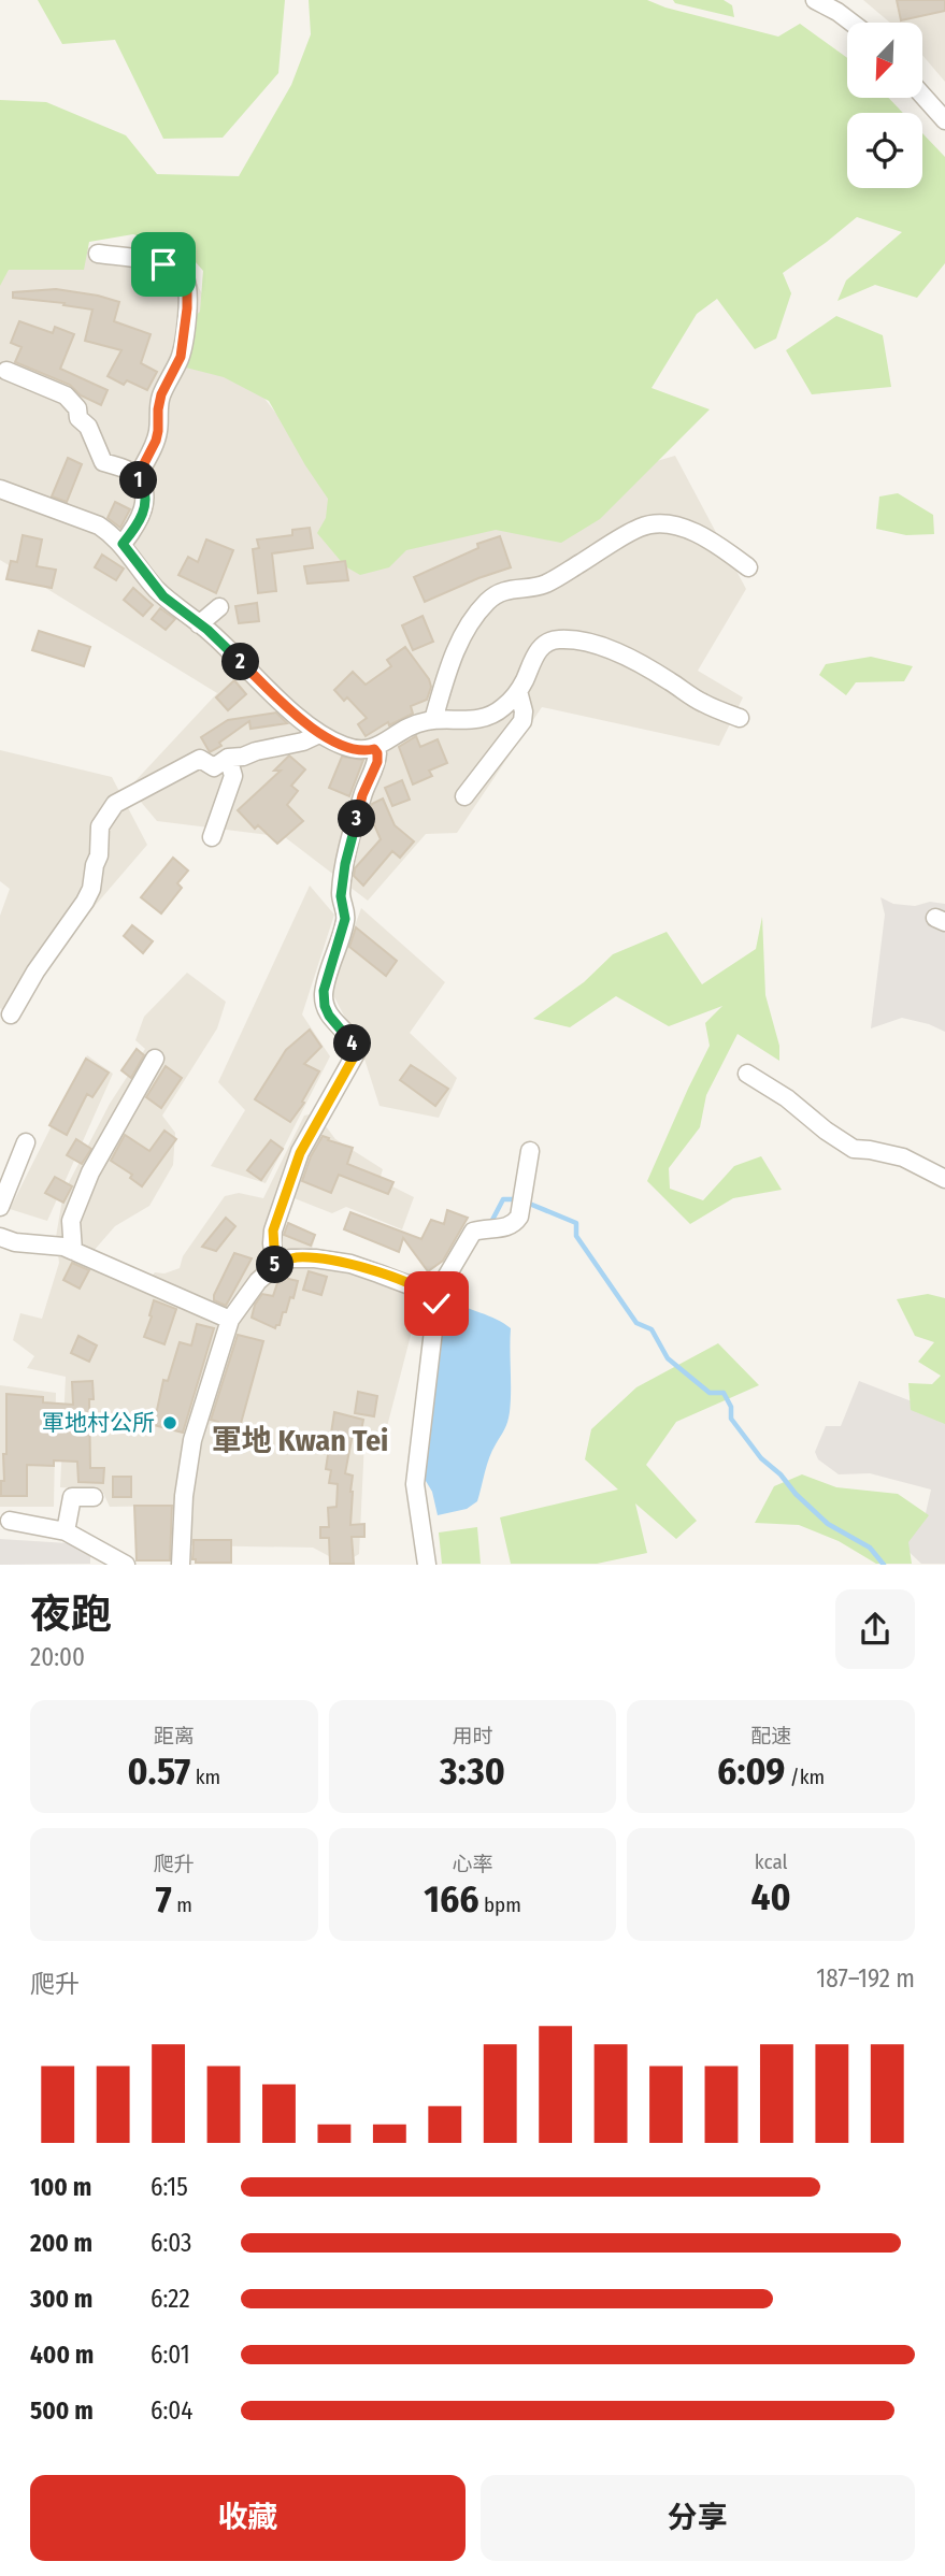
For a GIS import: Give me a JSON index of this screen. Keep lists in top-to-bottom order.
{
  "districts": ["軍地 Kwan Tei"],
  "places": ["軍地村公所"],
  "north": "bottom left",
  "page": {
    "pins": [
      "1",
      "2",
      "3",
      "4",
      "5"
    ],
    "heading": ["夜跑", "20:00"],
    "stats": [
      ["距离", "0.57 km"],
      ["用时", "3:30"],
      ["配速", "6:09 /km"],
      ["爬升", "7 m"],
      ["心率", "166 bpm"],
      ["kcal", "40"]
    ],
    "chart": ["爬升", "187–192 m"],
    "list": [
      {
        "name": "100 m",
        "note": "6:15"
      },
      {
        "name": "200 m",
        "note": "6:03"
      },
      {
        "name": "300 m",
        "note": "6:22"
      },
      {
        "name": "400 m",
        "note": "6:01"
      },
      {
        "name": "500 m",
        "note": "6:04"
      }
    ],
    "buttons": ["收藏", "分享"]
  }
}
